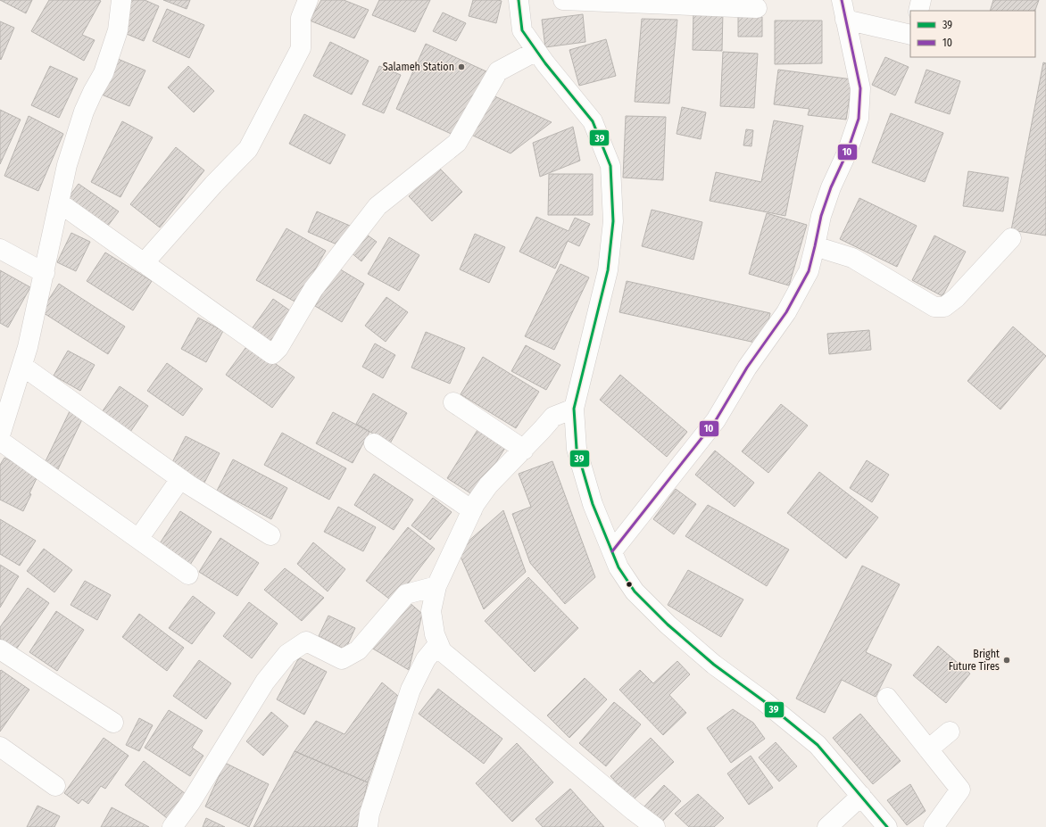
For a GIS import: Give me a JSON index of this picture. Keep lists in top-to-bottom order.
{
  "places": ["Salameh Station", "Bright Future Tires"],
  "lines": ["transit line 39", "transit line 10"],
  "legend": ["39", "10"]
}
